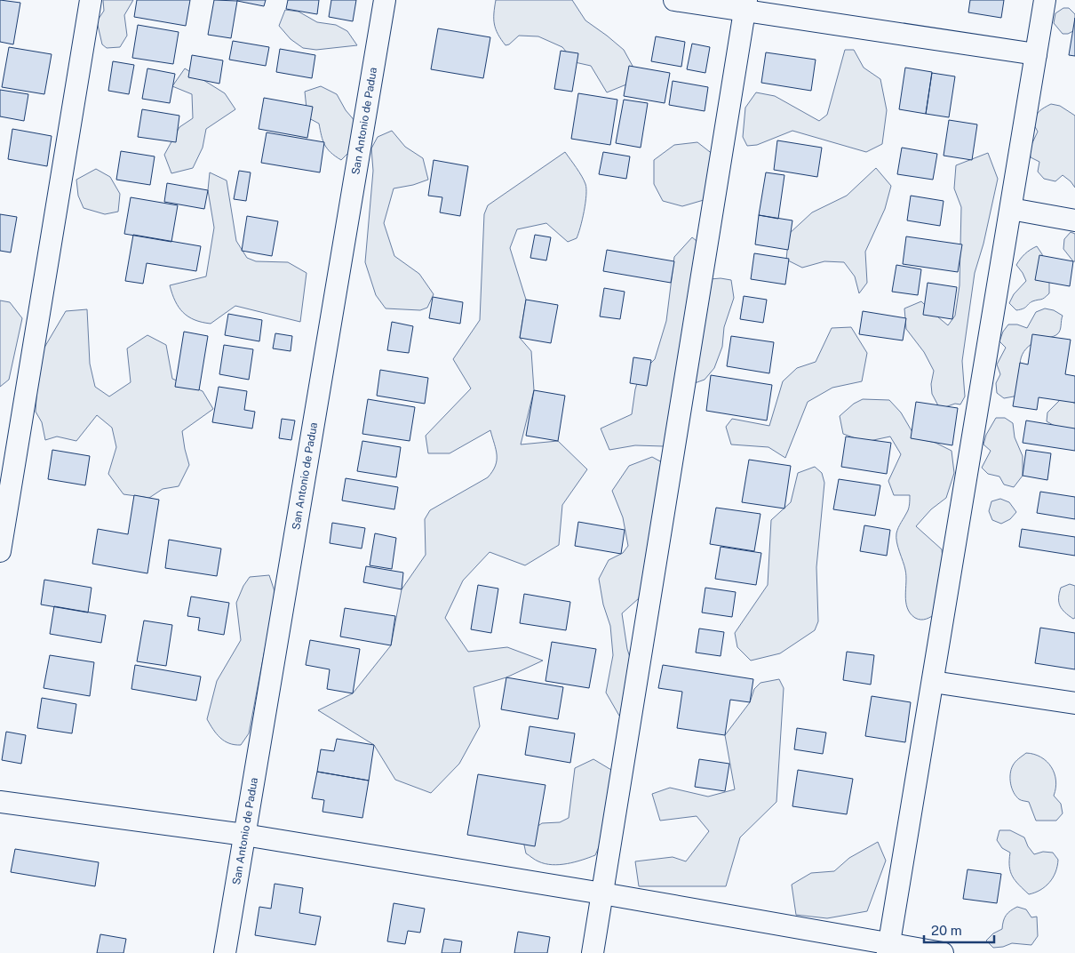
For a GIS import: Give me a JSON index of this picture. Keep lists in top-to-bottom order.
{
  "streets": {
    "street": ["San Antonio de Padua"]
  },
  "scale_bar": "20 m"
}
